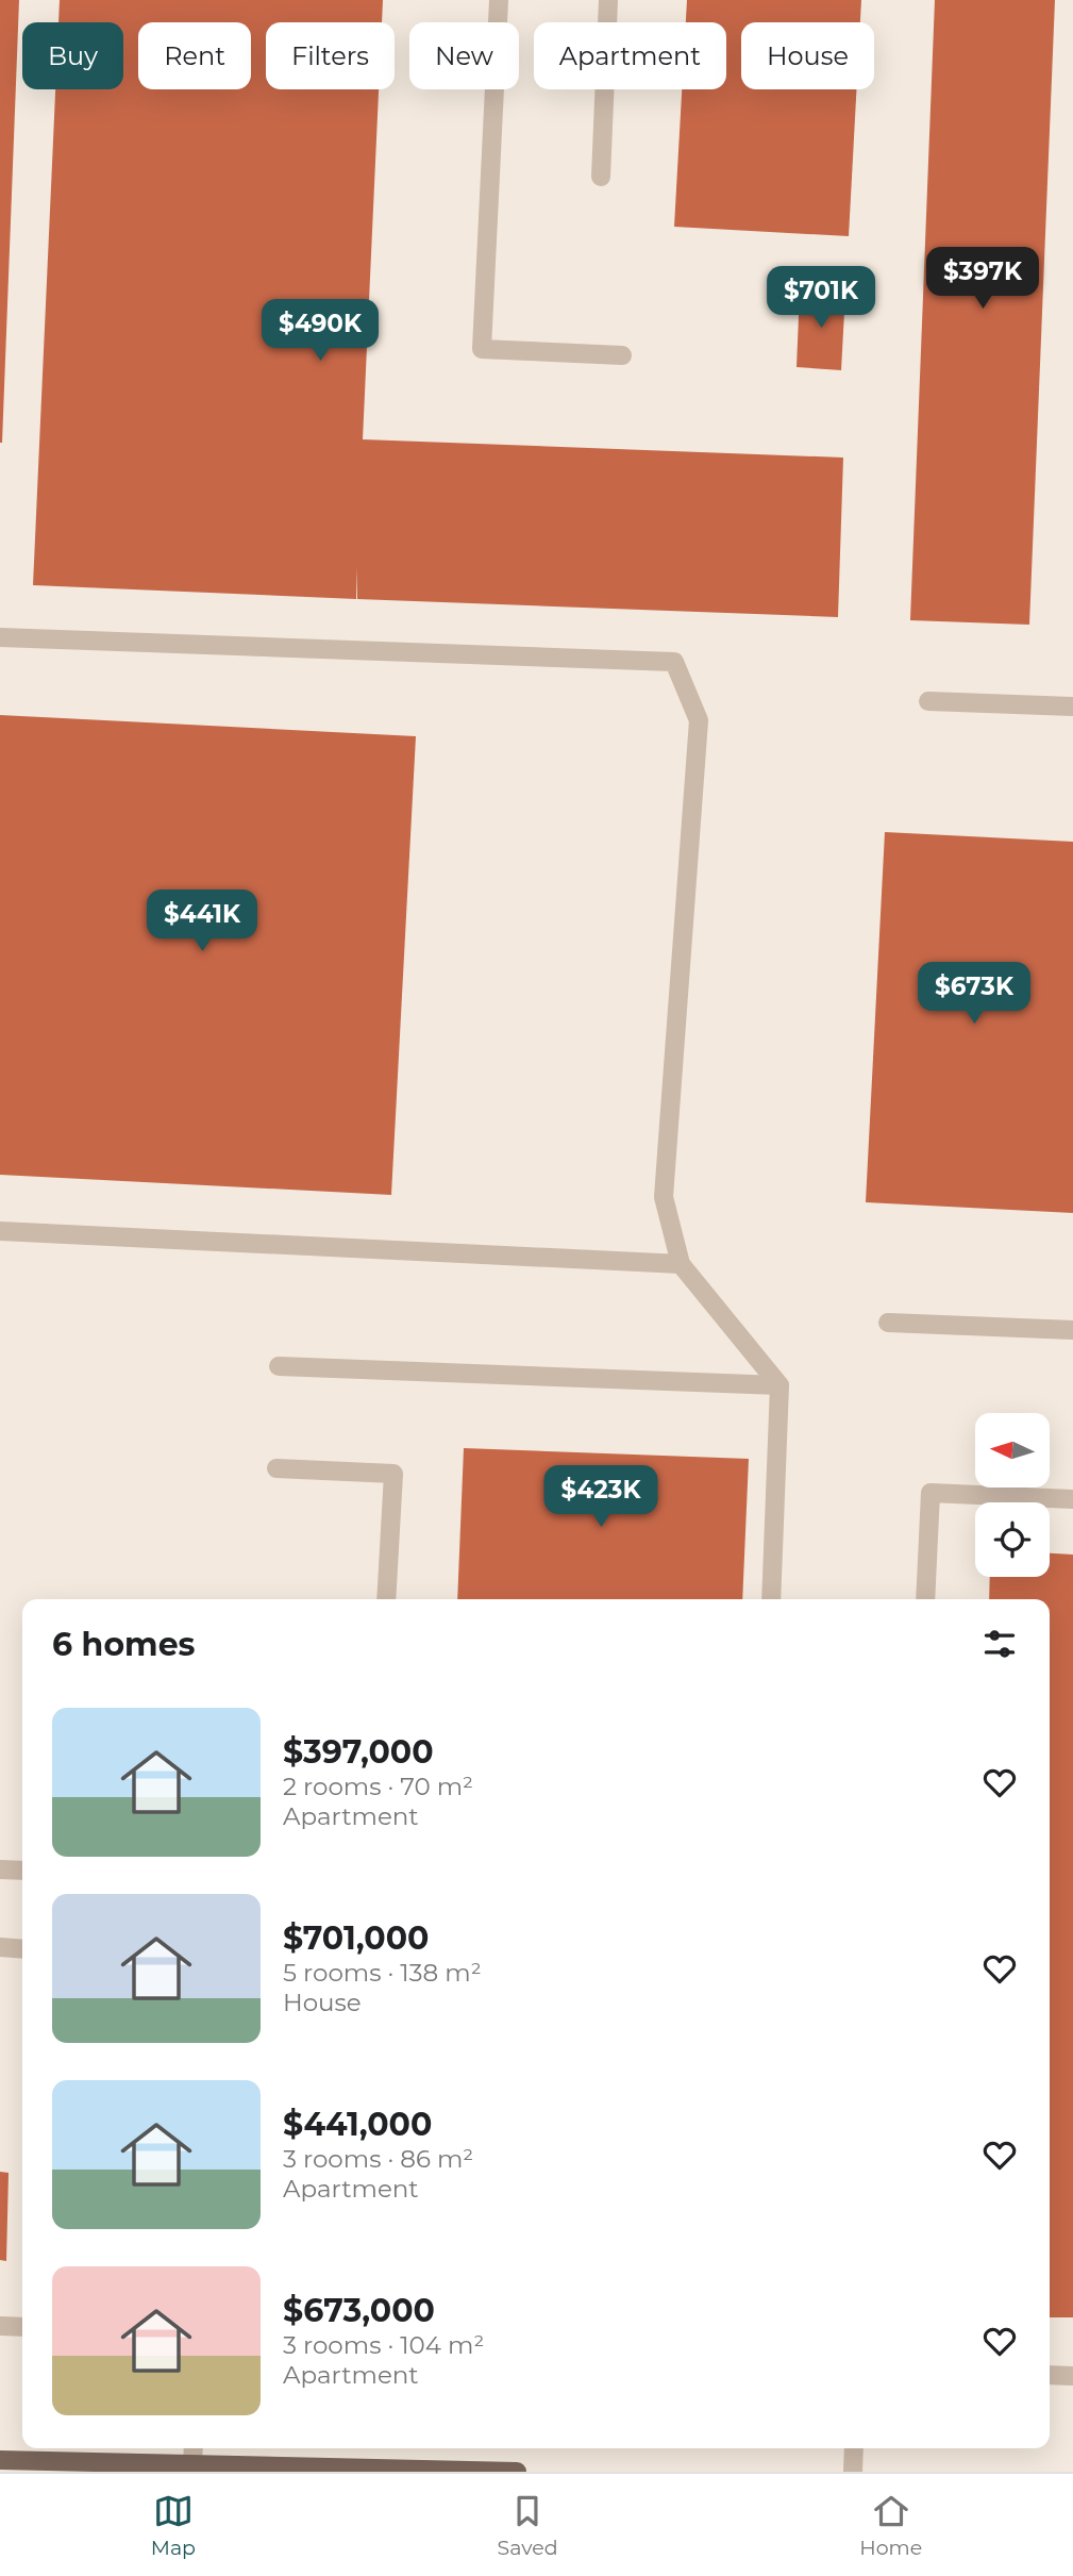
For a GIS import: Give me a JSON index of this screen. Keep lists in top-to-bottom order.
{
  "north": "left",
  "page": {
    "chip": [
      "Buy",
      "Rent",
      "Filters",
      "New",
      "Apartment",
      "House"
    ],
    "price": [
      "$397K",
      "$701K",
      "$490K",
      "$441K",
      "$673K",
      "$423K"
    ],
    "heading": "6 homes",
    "list": [
      {
        "name": "$397,000",
        "note": "2 rooms · 70 m² · Apartment"
      },
      {
        "name": "$701,000",
        "note": "5 rooms · 138 m² · House"
      },
      {
        "name": "$441,000",
        "note": "3 rooms · 86 m² · Apartment"
      },
      {
        "name": "$673,000",
        "note": "3 rooms · 104 m² · Apartment"
      }
    ],
    "tabs": ["Map", "Saved", "Home"]
  }
}
